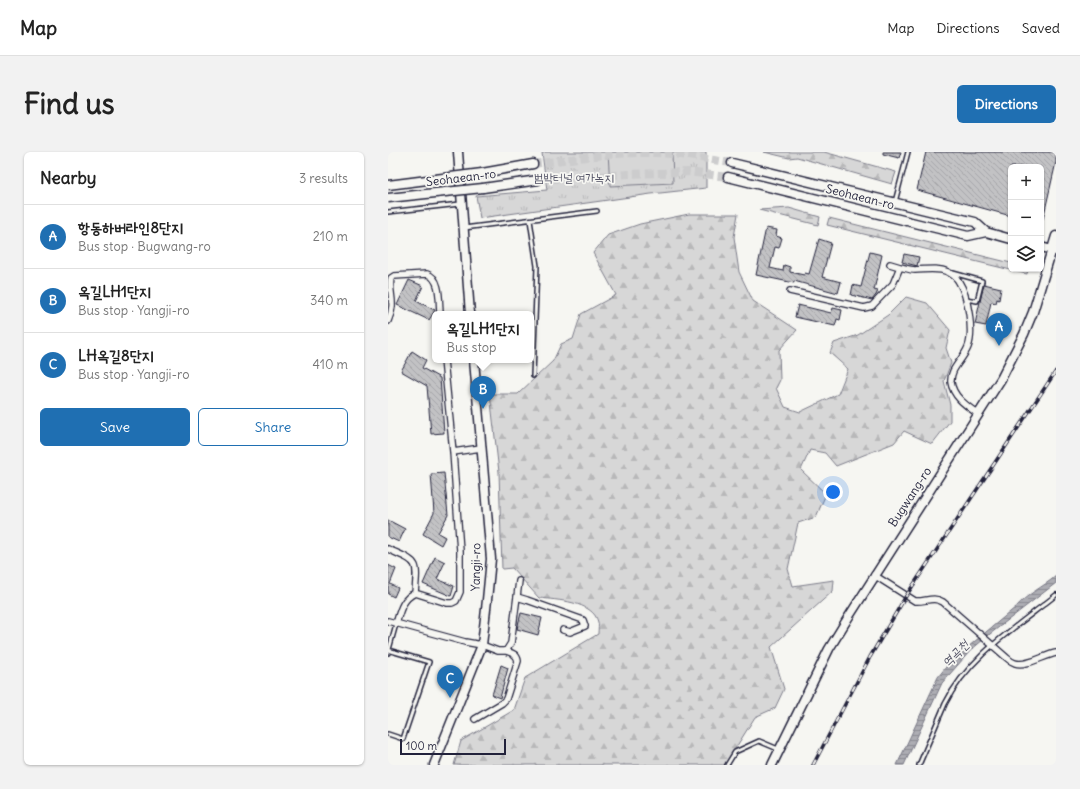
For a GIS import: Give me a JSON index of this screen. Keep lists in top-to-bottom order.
{
  "streets": {
    "main road": ["Seohaean-ro", "Bugwang-ro", "Yangji-ro"]
  },
  "water": ["역곡천"],
  "parks": ["범박터널 여가녹지"],
  "scale_bar": "100 m",
  "page": {
    "header": "Map",
    "nav": ["Map", "Directions", "Saved"],
    "buttons": [
      "Directions",
      ["Save", "Share"]
    ],
    "title": "Find us",
    "heading": ["Nearby", "3 results"],
    "map_buttons": ["+", "−"],
    "list": [
      {
        "mark": "A",
        "name": "항동하버라인8단지",
        "note": "Bus stop · Bugwang-ro",
        "value": "210 m"
      },
      {
        "mark": "B",
        "name": "옥길LH1단지",
        "note": "Bus stop · Yangji-ro",
        "value": "340 m"
      },
      {
        "mark": "C",
        "name": "LH옥길8단지",
        "note": "Bus stop · Yangji-ro",
        "value": "410 m"
      }
    ],
    "popup": ["옥길LH1단지", "Bus stop"],
    "pins": ["A", "B", "C"],
    "scale": "100 m"
  }
}
